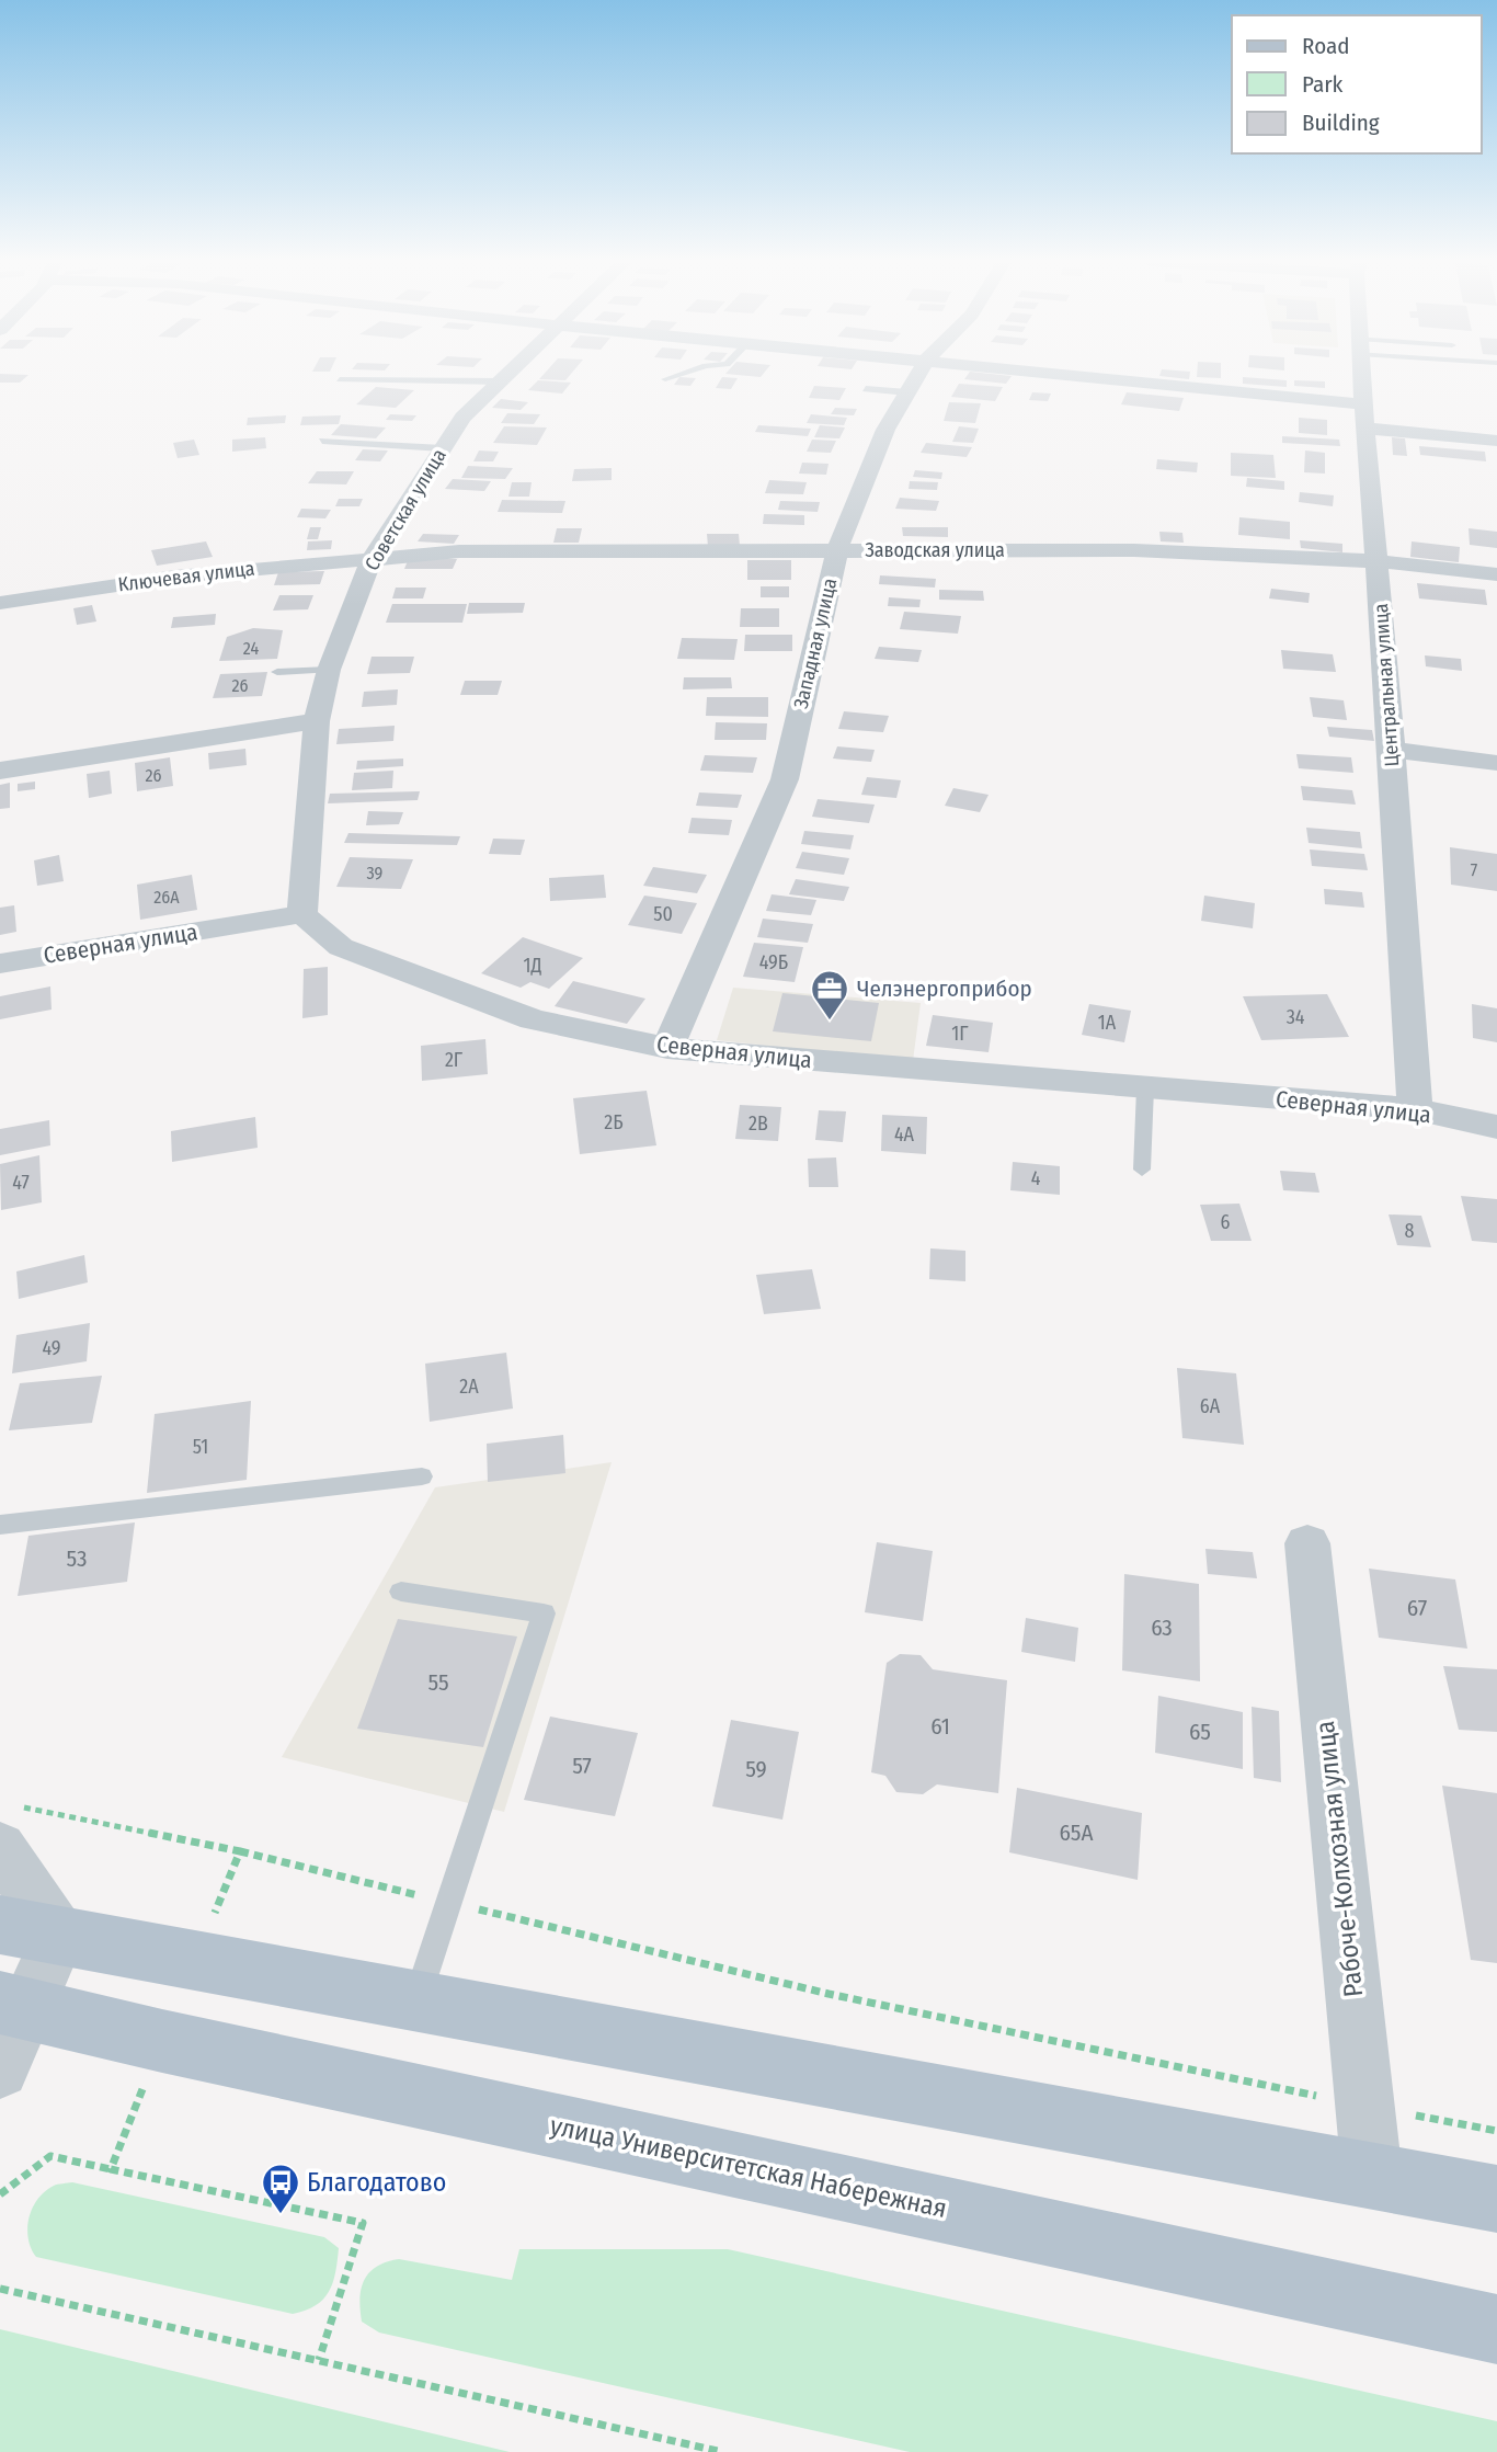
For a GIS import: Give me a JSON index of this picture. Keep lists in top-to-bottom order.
{
  "streets": {
    "main road": ["улица Университетская Набережная"],
    "street": [
      "Советская улица",
      "Заводская улица",
      "Ключевая улица",
      "Западная улица",
      "Центральная улица",
      "Северная улица",
      "Рабоче-Колхозная улица"
    ]
  },
  "crossings": [
    ["Советская улица", "Заводская улица"],
    ["Советская улица", "Ключевая улица"],
    ["Советская улица", "Северная улица"],
    ["Заводская улица", "Ключевая улица"],
    ["Заводская улица", "Западная улица"],
    ["Заводская улица", "Центральная улица"],
    ["Западная улица", "Северная улица"],
    ["Центральная улица", "Северная улица"]
  ],
  "places": {
    "office": ["Челэнергоприбор"],
    "bus stop": ["Благодатово"]
  },
  "house_numbers": [
    "24",
    "26",
    "26",
    "7",
    "39",
    "26А",
    "50",
    "49Б",
    "1Д",
    "34",
    "1А",
    "1Г",
    "2Г",
    "2Б",
    "2В",
    "4А",
    "4",
    "47",
    "6",
    "8",
    "49",
    "2А",
    "6А",
    "51",
    "53",
    "67",
    "63",
    "55",
    "61",
    "65",
    "57",
    "59",
    "65А"
  ],
  "legend": ["Road", "Park", "Building"]
}
